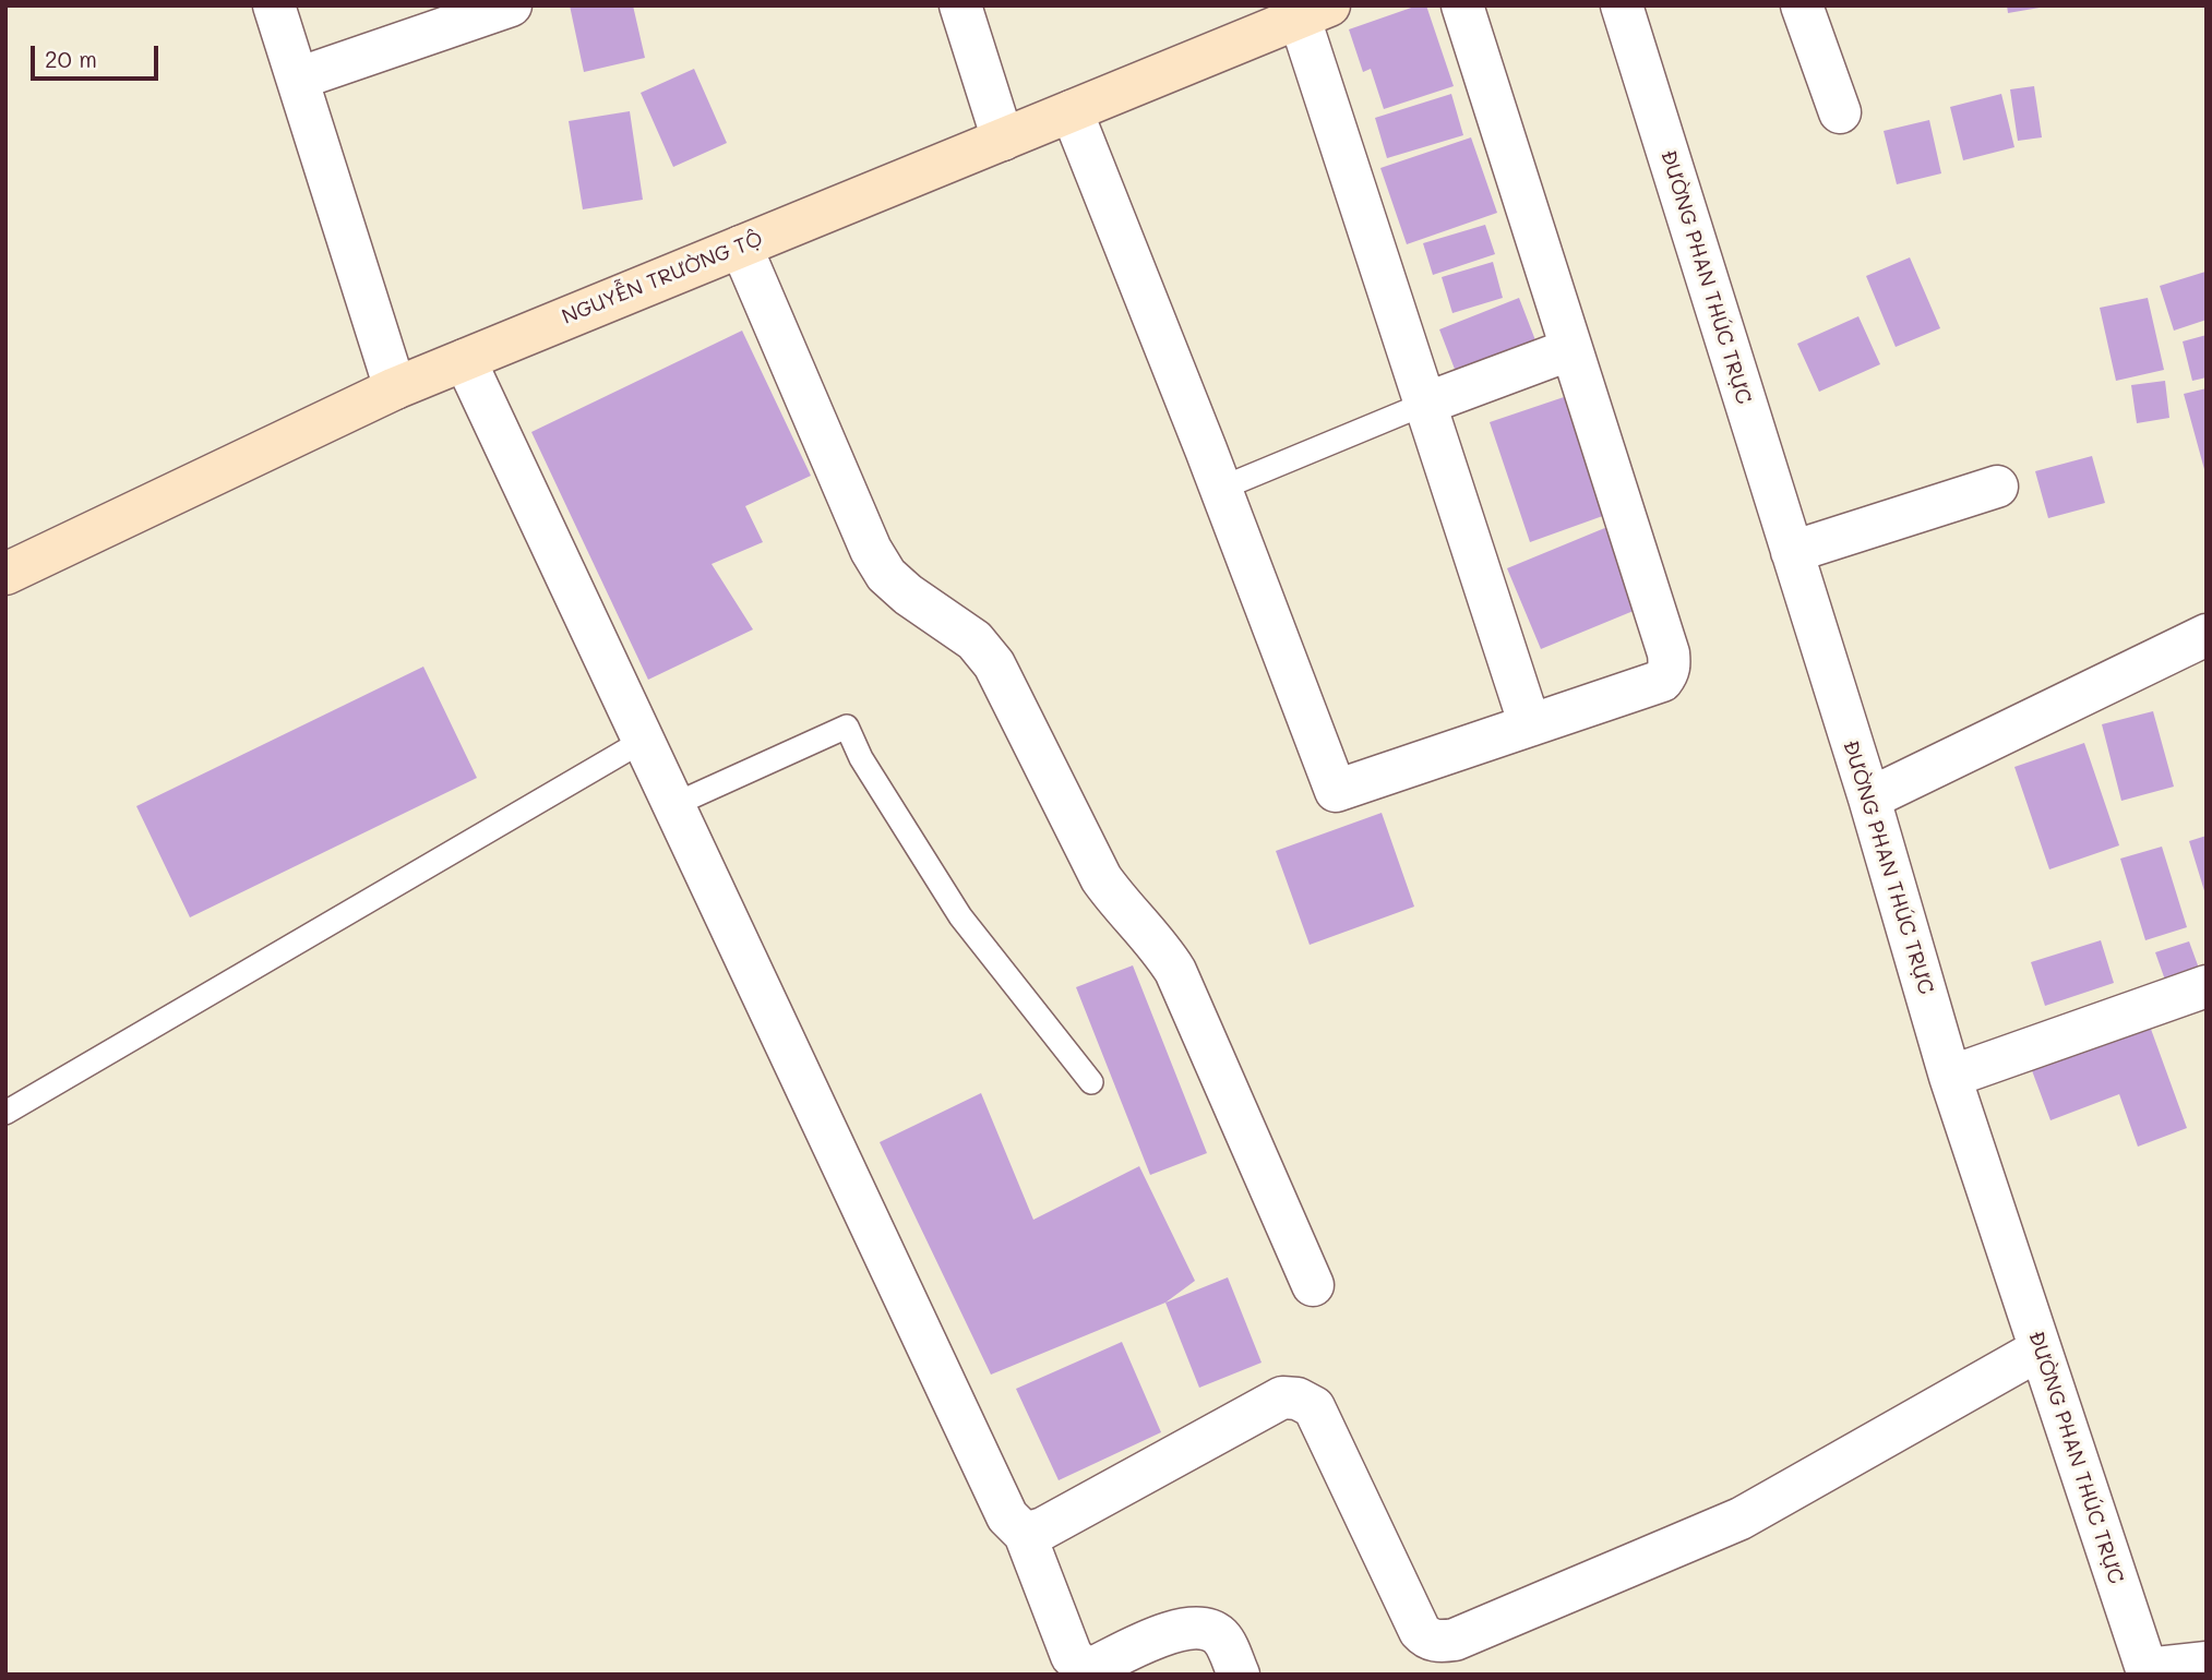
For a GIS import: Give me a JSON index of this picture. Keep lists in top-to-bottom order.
{
  "streets": {
    "main road": ["NGUYỄN TRƯỜNG TỘ"],
    "street": ["ĐƯỜNG PHAN THÚC TRỰC"]
  },
  "scale_bar": "20 m"
}
